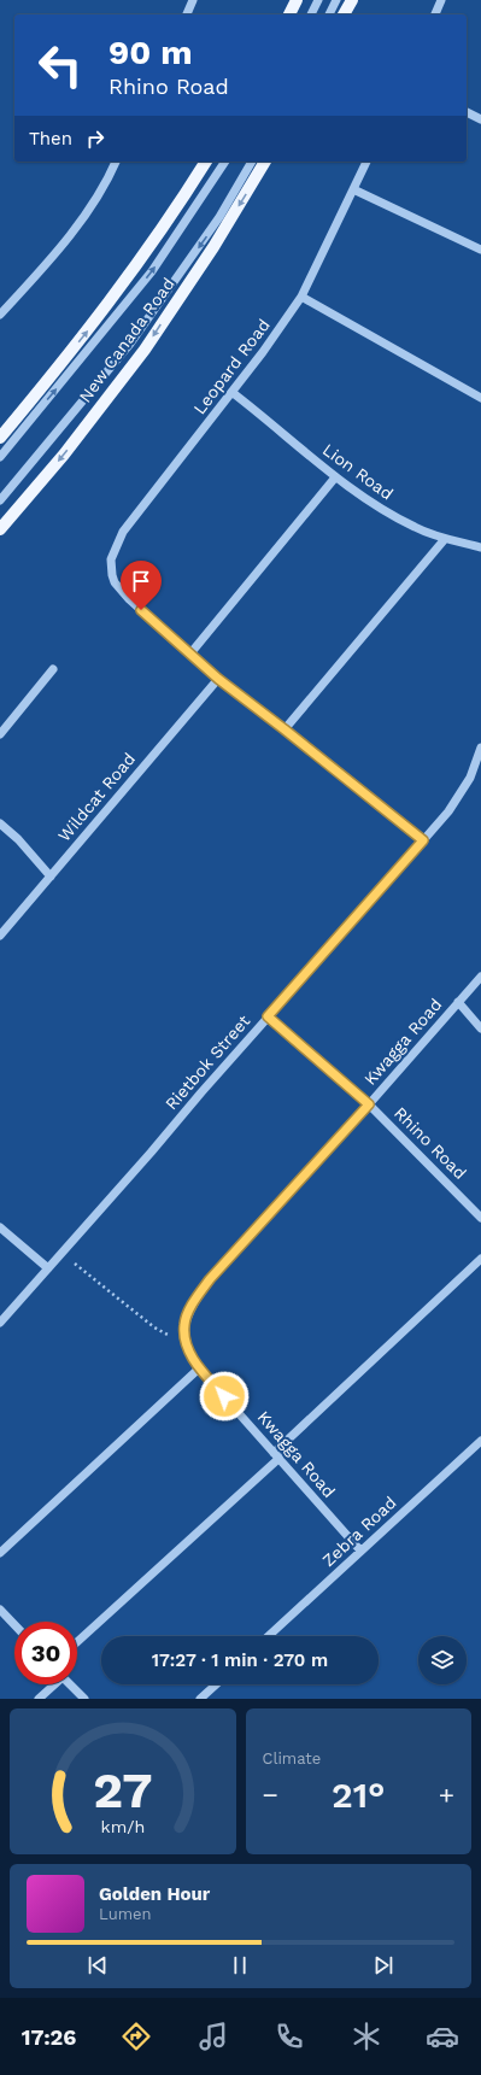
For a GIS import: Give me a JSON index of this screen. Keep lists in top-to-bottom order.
{
  "streets": {
    "main road": ["New Canada Road"],
    "street": [
      "Leopard Road",
      "Lion Road",
      "Wildcat Road",
      "Kwagga Road",
      "Rietbok Street",
      "Rhino Road",
      "Zebra Road"
    ]
  },
  "crossings": [
    ["Leopard Road", "Lion Road"],
    ["Kwagga Road", "Rhino Road"],
    ["Kwagga Road", "Zebra Road"],
    ["Rietbok Street", "Rhino Road"]
  ],
  "page": {
    "turn": ["90 m", "Rhino Road"],
    "then": "Then",
    "limit": "30",
    "trip": "17:27 · 1 min · 270 m",
    "tile": "Climate",
    "heat": ["−", "21°", "+"],
    "song": ["Golden Hour", "Lumen"],
    "tabs": "17:26",
    "gauge": ["27", "km/h"]
  }
}
